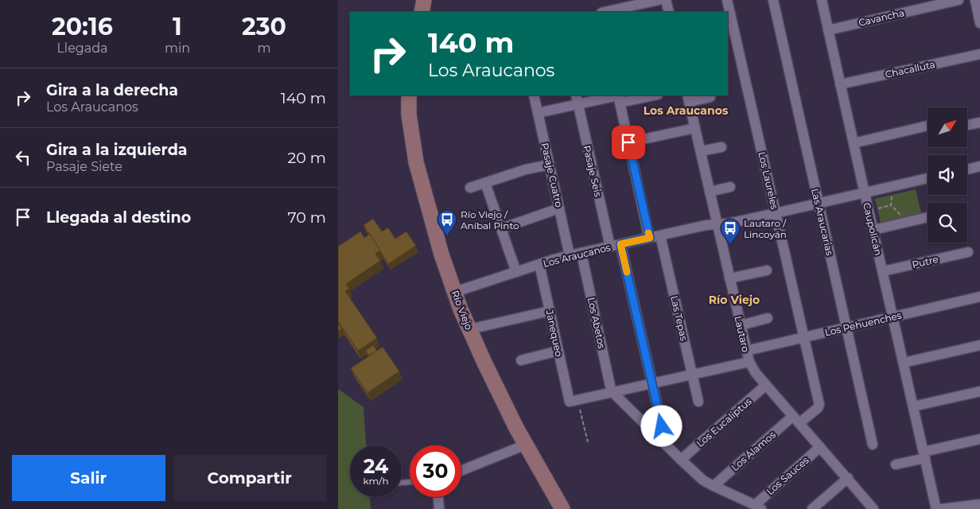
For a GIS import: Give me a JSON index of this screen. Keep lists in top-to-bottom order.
{
  "streets": {
    "main road": ["Río Viejo"],
    "street": [
      "Cavancha",
      "Chacalluta",
      "Pasaje Seis",
      "Pasaje Cuatro",
      "Los Laureles",
      "Las Araucarias",
      "Caupolicán",
      "Los Araucanos",
      "Putre",
      "Las Tepas",
      "Los Abetos",
      "Los Pehuenches",
      "Janequeo",
      "Lautaro",
      "Los Eucaliptus",
      "Los Álamos",
      "Los Sauces"
    ]
  },
  "crossings": [
    ["Cavancha", "Caupolicán"],
    ["Chacalluta", "Caupolicán"],
    ["Pasaje Seis", "Los Araucanos"],
    ["Pasaje Cuatro", "Los Araucanos"],
    ["Los Laureles", "Los Araucanos"],
    ["Los Laureles", "Los Pehuenches"],
    ["Los Laureles", "Lautaro"],
    ["Los Laureles", "Los Álamos"],
    ["Las Araucarias", "Los Araucanos"],
    ["Las Araucarias", "Los Pehuenches"],
    ["Caupolicán", "Los Araucanos"],
    ["Caupolicán", "Putre"],
    ["Caupolicán", "Los Pehuenches"],
    ["Los Araucanos", "Río Viejo"],
    ["Los Araucanos", "Las Tepas"],
    ["Los Araucanos", "Los Abetos"],
    ["Los Araucanos", "Janequeo"],
    ["Los Araucanos", "Lautaro"],
    ["Los Pehuenches", "Lautaro"],
    ["Lautaro", "Los Eucaliptus"],
    ["Lautaro", "Los Álamos"],
    ["Lautaro", "Los Sauces"]
  ],
  "districts": ["Los Araucanos", "Río Viejo"],
  "places": {
    "bus stop": ["Río Viejo / Aníbal Pinto", "Lautaro / Lincoyán"]
  },
  "north": "top right",
  "page": {
    "eta": [
      "20:16",
      "Llegada",
      "1",
      "min",
      "230",
      "m"
    ],
    "turn": ["140 m", "Los Araucanos"],
    "list": [
      {
        "name": "Gira a la derecha",
        "note": "Los Araucanos",
        "value": "140 m"
      },
      {
        "name": "Gira a la izquierda",
        "note": "Pasaje Siete",
        "value": "20 m"
      },
      {
        "name": "Llegada al destino",
        "value": "70 m"
      }
    ],
    "speed": "24 km/h",
    "limit": "30",
    "buttons": ["Salir", "Compartir"]
  }
}
